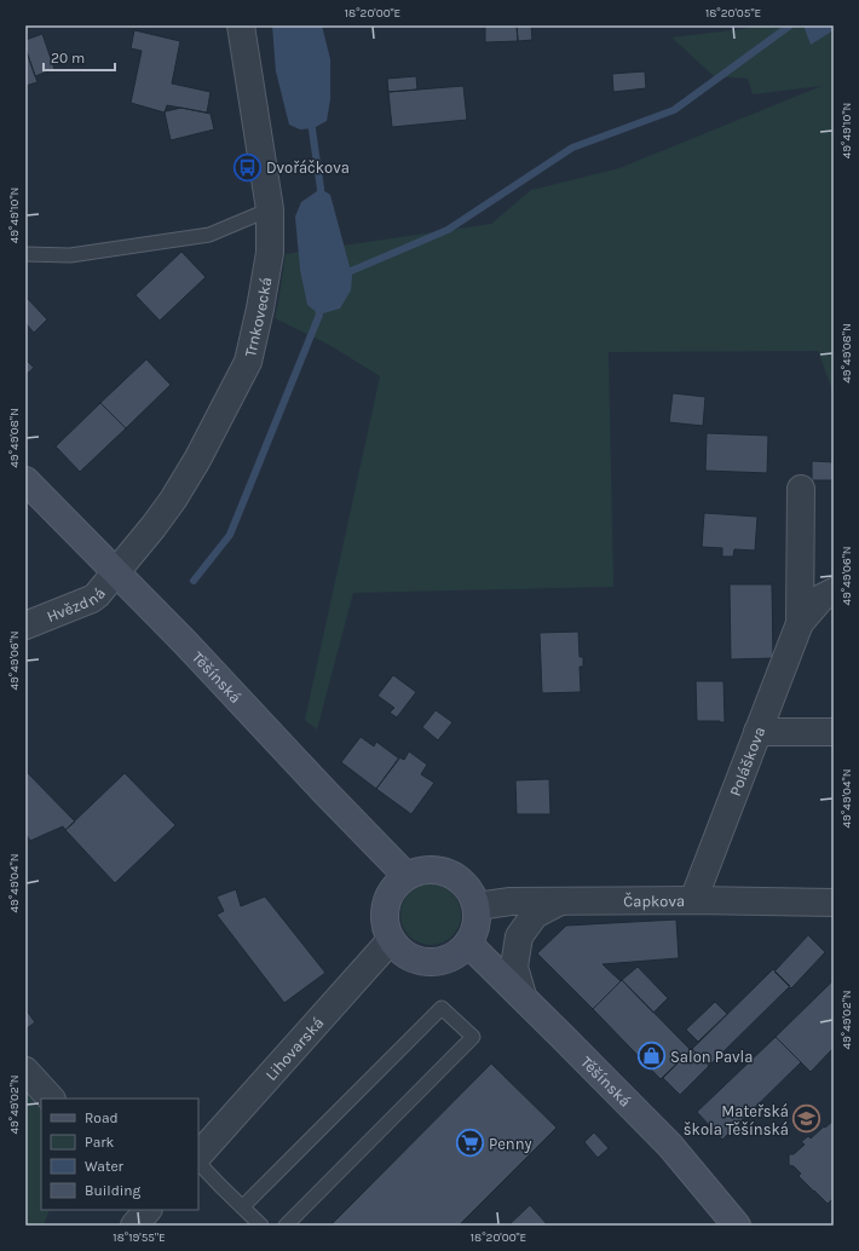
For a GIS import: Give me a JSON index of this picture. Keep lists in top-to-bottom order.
{
  "streets": {
    "main road": ["Těšínská"],
    "street": [
      "Trnkovecká",
      "Hvězdná",
      "Poláškova",
      "Čapkova",
      "Lihovarská"
    ]
  },
  "crossings": [
    ["Trnkovecká", "Hvězdná"],
    ["Trnkovecká", "Těšínská"],
    ["Hvězdná", "Těšínská"],
    ["Těšínská", "Čapkova"],
    ["Těšínská", "Lihovarská"],
    ["Poláškova", "Čapkova"],
    ["Čapkova", "Lihovarská"]
  ],
  "places": {
    "bus stop": ["Dvořáčkova"],
    "shop": ["Salon Pavla"],
    "school or university": ["Mateřská škola Těšínská"],
    "supermarket": ["Penny"]
  },
  "legend": [
    "Road",
    "Park",
    "Water",
    "Building"
  ],
  "scale_bar": "20 m",
  "coordinates": [
    "18°20'00\"E",
    "18°20'05\"E",
    "49°49'10\"N",
    "49°49'08\"N",
    "49°49'06\"N",
    "49°49'04\"N",
    "49°49'02\"N",
    "18°19'55\"E"
  ]
}
